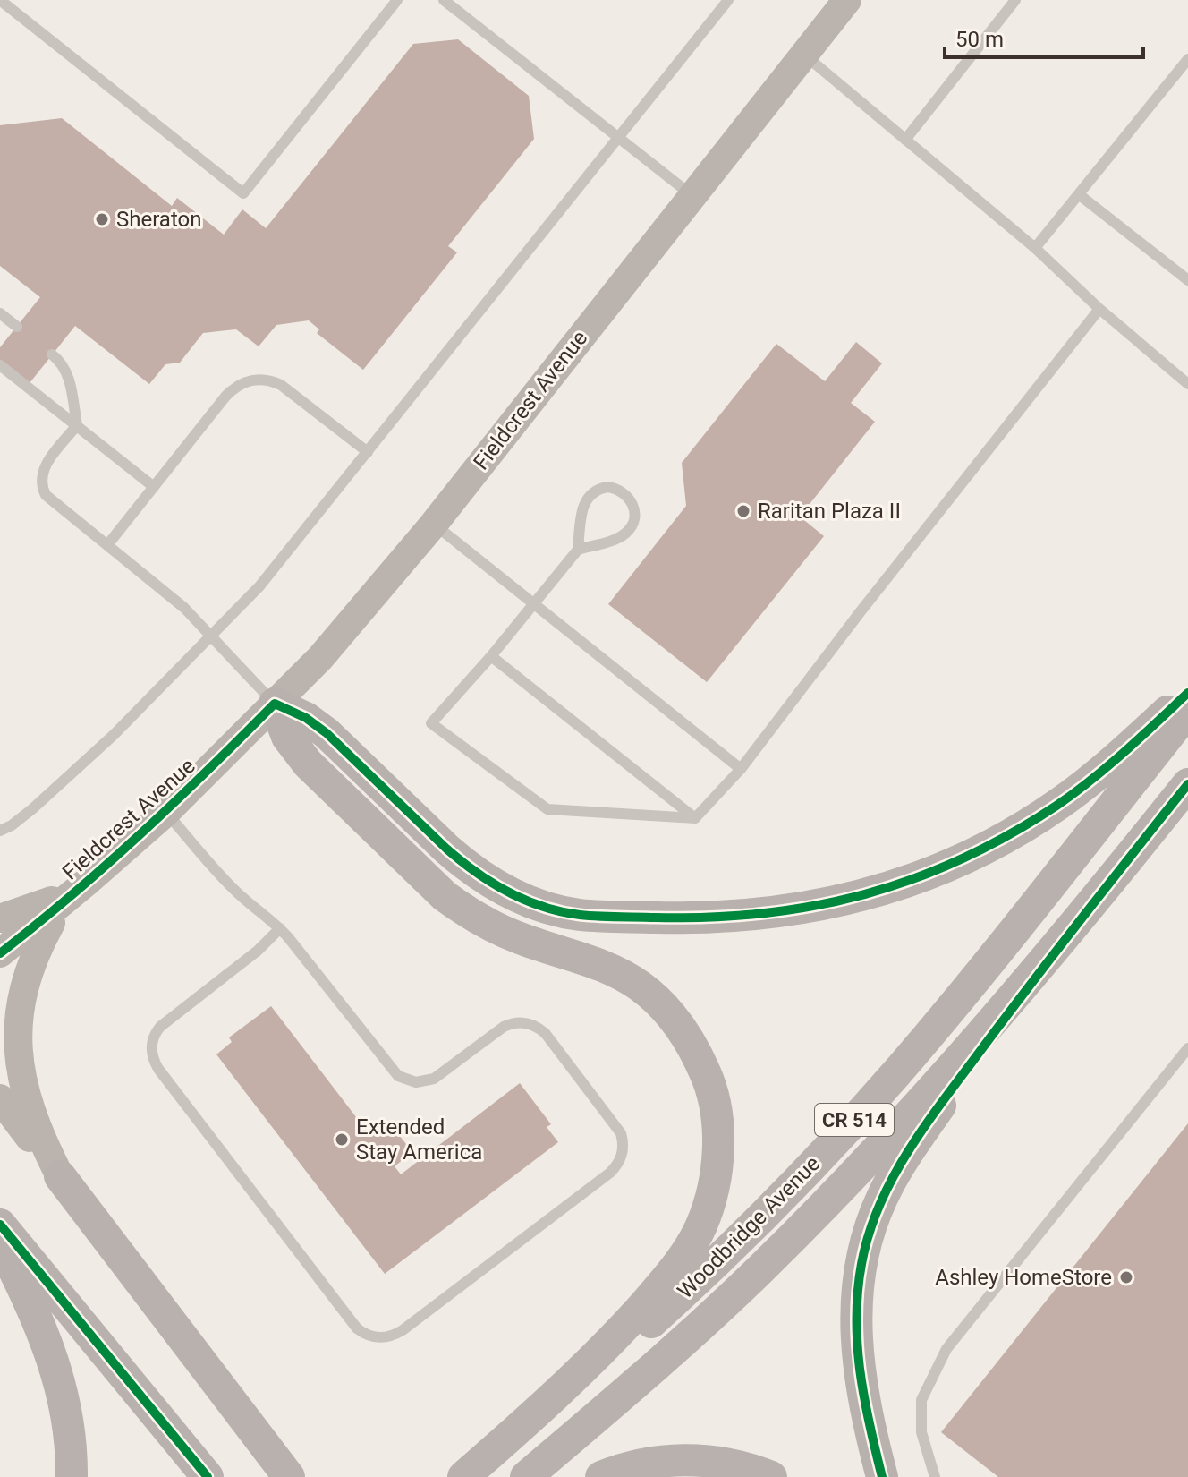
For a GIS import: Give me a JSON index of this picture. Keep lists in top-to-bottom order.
{
  "streets": {
    "main road": ["CR 514", "Woodbridge Avenue"],
    "street": ["Fieldcrest Avenue"]
  },
  "places": [
    "Sheraton",
    "Raritan Plaza II",
    "Extended Stay America",
    "Ashley HomeStore"
  ],
  "scale_bar": "50 m"
}
